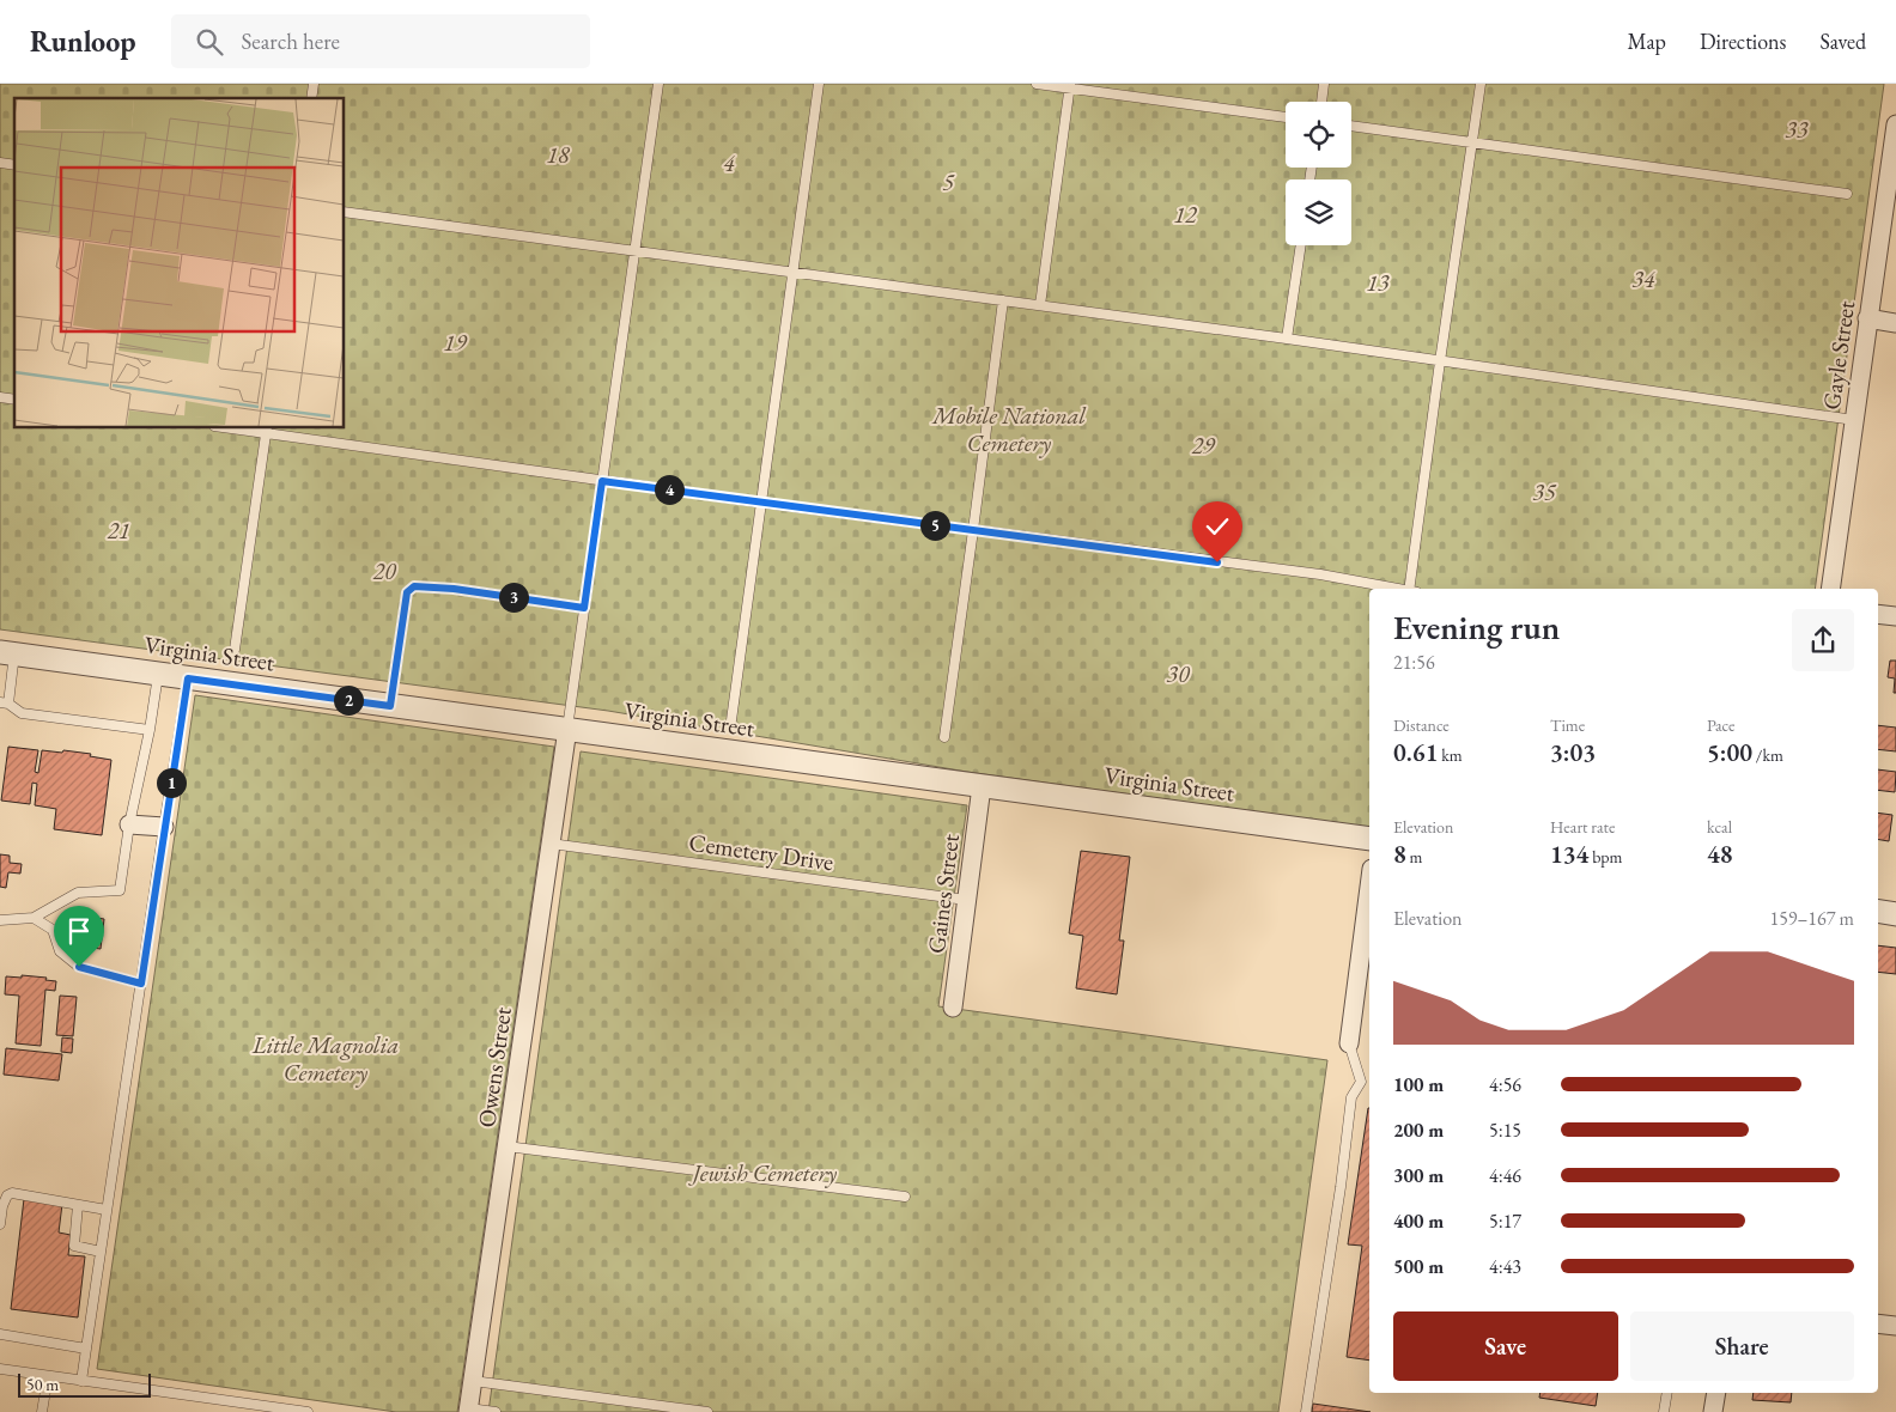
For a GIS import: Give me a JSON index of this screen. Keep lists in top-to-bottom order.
{
  "streets": {
    "street": [
      "Gayle Street",
      "Virginia Street",
      "Gaines Street",
      "Owens Street"
    ],
    "lane": ["Cemetery Drive"]
  },
  "crossings": [
    ["Virginia Street", "Gaines Street"],
    ["Virginia Street", "Owens Street"],
    ["Cemetery Drive", "Gaines Street"],
    ["Cemetery Drive", "Owens Street"]
  ],
  "parks": [
    "33",
    "18",
    "4",
    "5",
    "12",
    "34",
    "13",
    "19",
    "Mobile National Cemetery",
    "29",
    "35",
    "21",
    "20",
    "30",
    "Little Magnolia Cemetery",
    "Jewish Cemetery"
  ],
  "scale_bar": "50 m",
  "page": {
    "header": "Runloop",
    "search": "Search here",
    "nav": ["Map", "Directions", "Saved"],
    "pins": [
      "4",
      "5",
      "3",
      "2",
      "1"
    ],
    "heading": ["Evening run", "21:56"],
    "stats": [
      ["Distance", "0.61 km"],
      ["Time", "3:03"],
      ["Pace", "5:00 /km"],
      ["Elevation", "8 m"],
      ["Heart rate", "134 bpm"],
      ["kcal", "48"]
    ],
    "chart": ["Elevation", "159–167 m"],
    "list": [
      {
        "name": "100 m",
        "note": "4:56"
      },
      {
        "name": "200 m",
        "note": "5:15"
      },
      {
        "name": "300 m",
        "note": "4:46"
      },
      {
        "name": "400 m",
        "note": "5:17"
      },
      {
        "name": "500 m",
        "note": "4:43"
      }
    ],
    "buttons": ["Save", "Share"],
    "scale": "50 m"
  }
}
